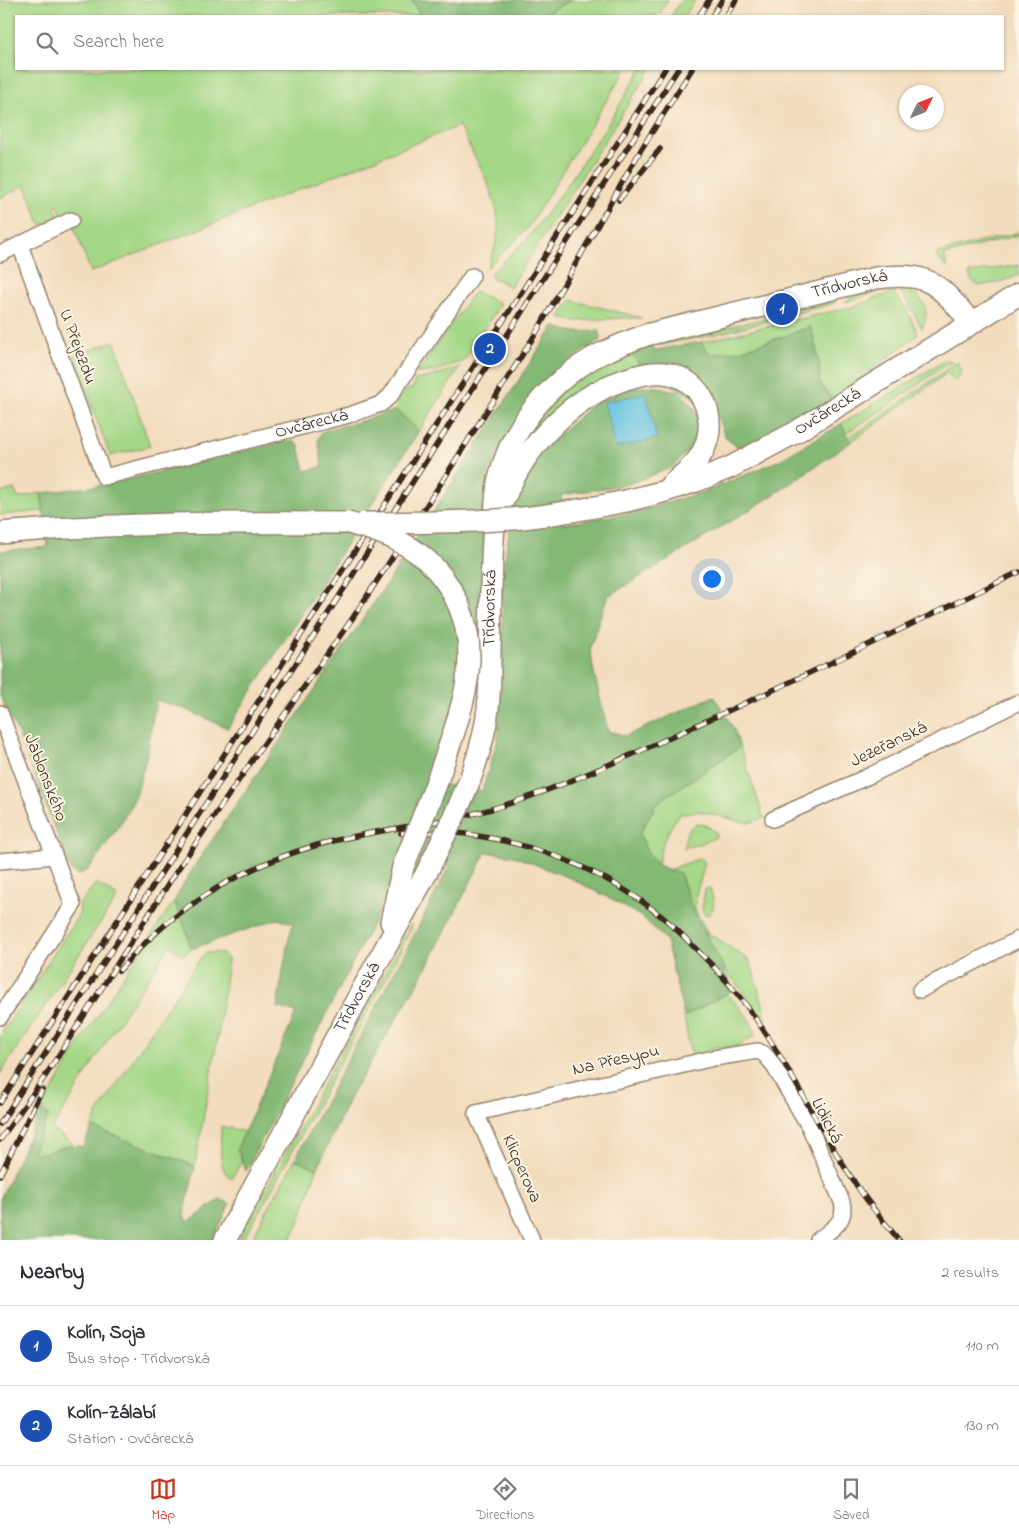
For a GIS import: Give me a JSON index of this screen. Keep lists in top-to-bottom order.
{
  "streets": {
    "main road": ["Třídvorská", "Ovčárecká"],
    "street": [
      "U Přejezdu",
      "Jezeřanská",
      "Jablonského",
      "Na Přesypu",
      "Lidická",
      "Klicperova"
    ]
  },
  "crossings": [
    ["Třídvorská", "Ovčárecká"],
    ["U Přejezdu", "Ovčárecká"],
    ["Na Přesypu", "Lidická"],
    ["Na Přesypu", "Klicperova"]
  ],
  "north": "top right",
  "page": {
    "search": "Search here",
    "pins": ["1", "2"],
    "heading": ["Nearby", "2 results"],
    "list": [
      {
        "mark": "1",
        "name": "Kolín, Soja",
        "note": "Bus stop · Třídvorská",
        "value": "110 m"
      },
      {
        "mark": "2",
        "name": "Kolín-Zálabí",
        "note": "Station · Ovčárecká",
        "value": "130 m"
      }
    ],
    "nav": ["Map", "Directions", "Saved"]
  }
}
